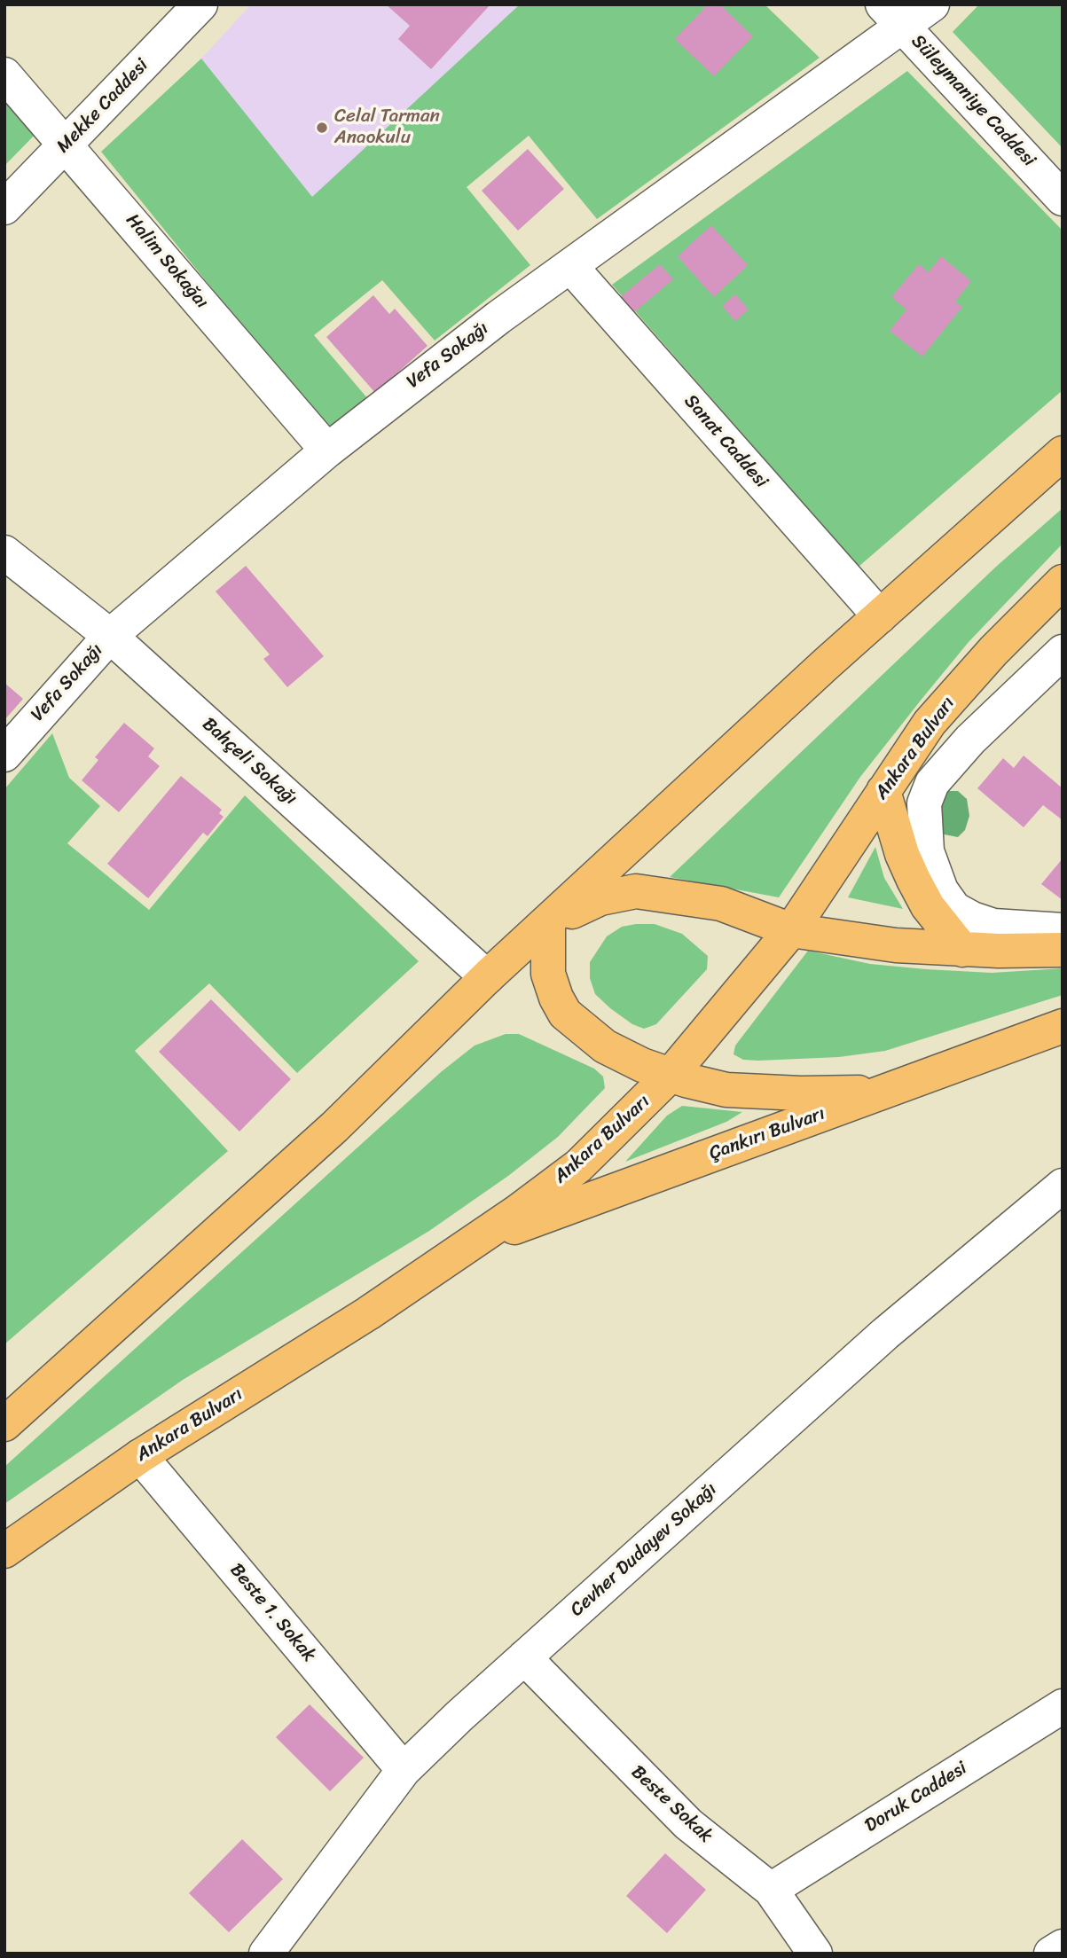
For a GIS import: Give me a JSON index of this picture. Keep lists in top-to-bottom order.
{
  "streets": {
    "main road": ["Ankara Bulvarı", "Çankırı Bulvarı"],
    "street": [
      "Süleymaniye Caddesi",
      "Mekke Caddesi",
      "Halim Sokağaı",
      "Vefa Sokağı",
      "Sanat Caddesi",
      "Bahçeli Sokağı",
      "Cevher Dudayev Sokağı",
      "Beste 1. Sokak",
      "Doruk Caddesi",
      "Beste Sokak"
    ]
  },
  "crossings": [
    ["Süleymaniye Caddesi", "Vefa Sokağı"],
    ["Mekke Caddesi", "Halim Sokağaı"],
    ["Halim Sokağaı", "Vefa Sokağı"],
    ["Vefa Sokağı", "Sanat Caddesi"],
    ["Vefa Sokağı", "Bahçeli Sokağı"],
    ["Ankara Bulvarı", "Çankırı Bulvarı"],
    ["Ankara Bulvarı", "Beste 1. Sokak"],
    ["Cevher Dudayev Sokağı", "Beste 1. Sokak"],
    ["Cevher Dudayev Sokağı", "Beste Sokak"],
    ["Doruk Caddesi", "Beste Sokak"]
  ],
  "places": ["Celal Tarman Anaokulu"]
}
